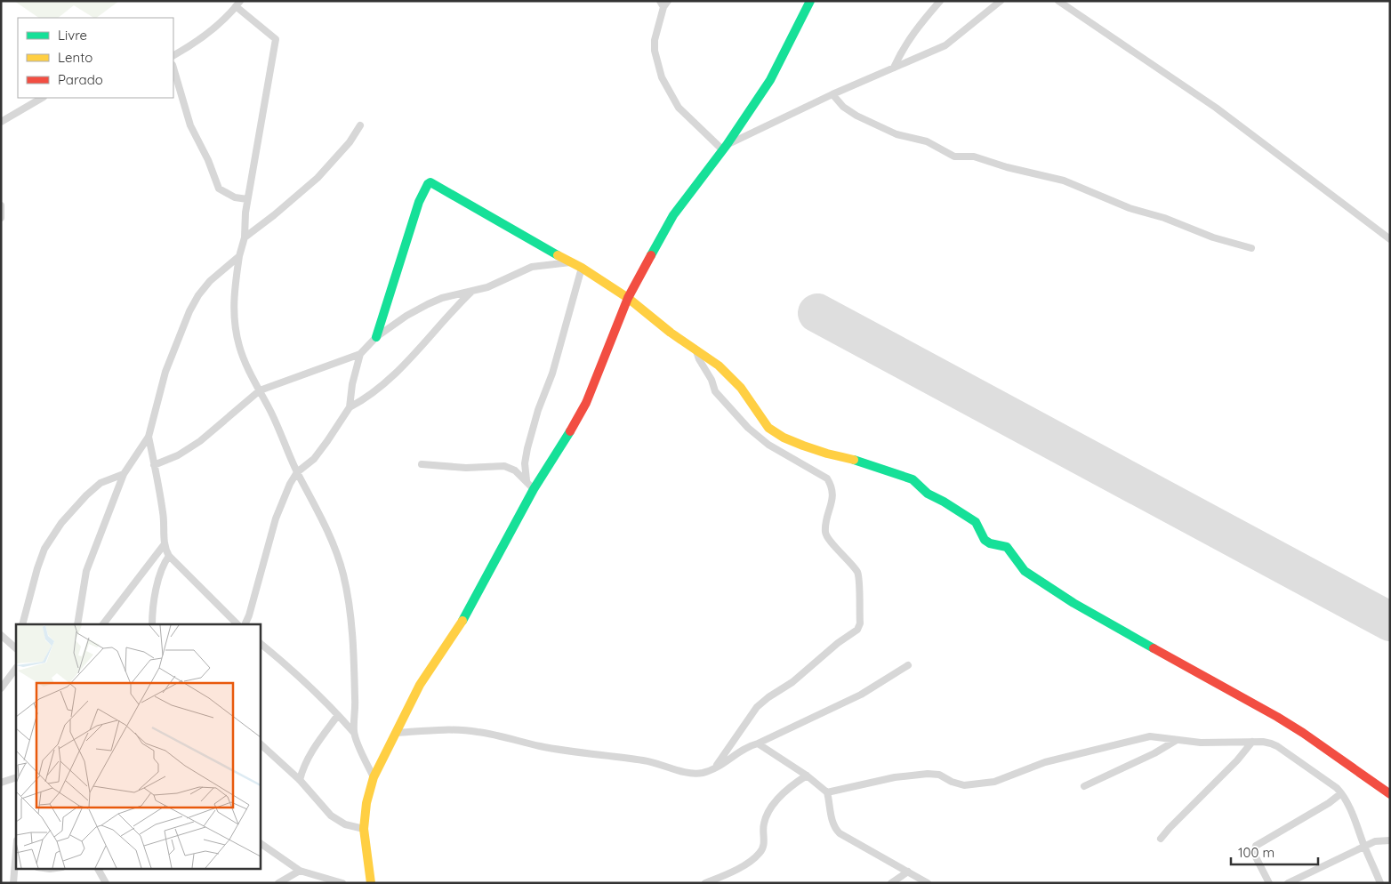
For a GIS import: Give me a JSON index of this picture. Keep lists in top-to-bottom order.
{
  "legend": ["Livre", "Lento", "Parado"],
  "scale_bar": "100 m"
}
